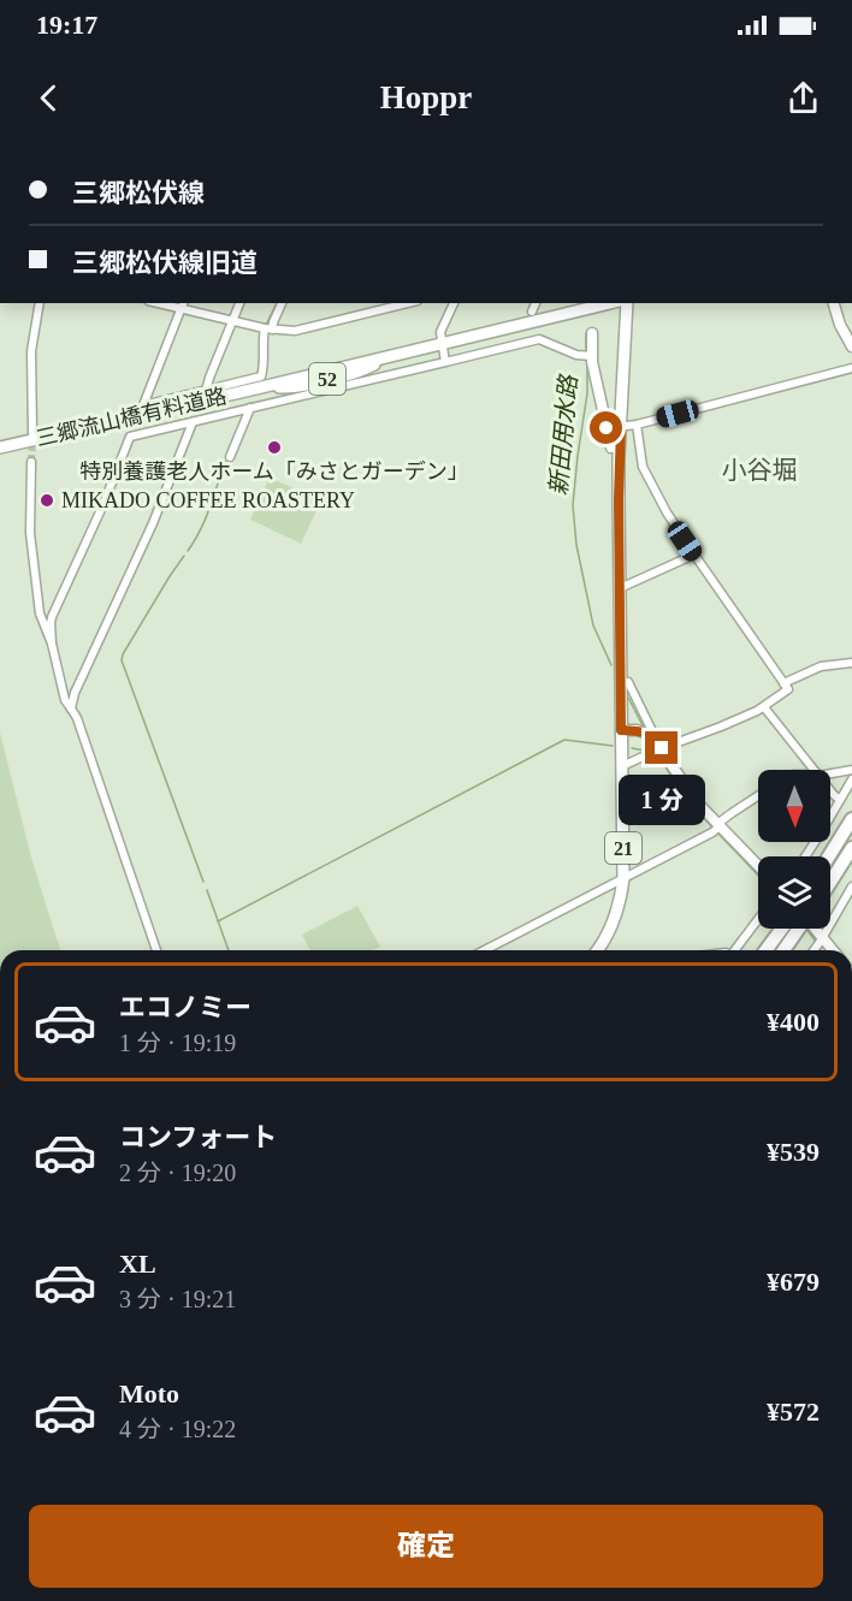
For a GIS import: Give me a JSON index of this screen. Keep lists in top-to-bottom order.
{
  "streets": {
    "main road": ["52", "三郷流山橋有料道路", "21"]
  },
  "districts": ["小谷堀"],
  "water": ["新田用水路"],
  "places": ["特別養護老人ホーム「みさとガーデン」", "MIKADO COFFEE ROASTERY"],
  "north": "bottom",
  "page": {
    "status": "19:17",
    "header": "Hoppr",
    "banner": ["三郷松伏線", "三郷松伏線旧道"],
    "bubble": "1 分",
    "list": [
      {
        "name": "エコノミー",
        "note": "1 分 · 19:19",
        "value": "¥400"
      },
      {
        "name": "コンフォート",
        "note": "2 分 · 19:20",
        "value": "¥539"
      },
      {
        "name": "XL",
        "note": "3 分 · 19:21",
        "value": "¥679"
      },
      {
        "name": "Moto",
        "note": "4 分 · 19:22",
        "value": "¥572"
      }
    ],
    "buttons": "確定"
  }
}
